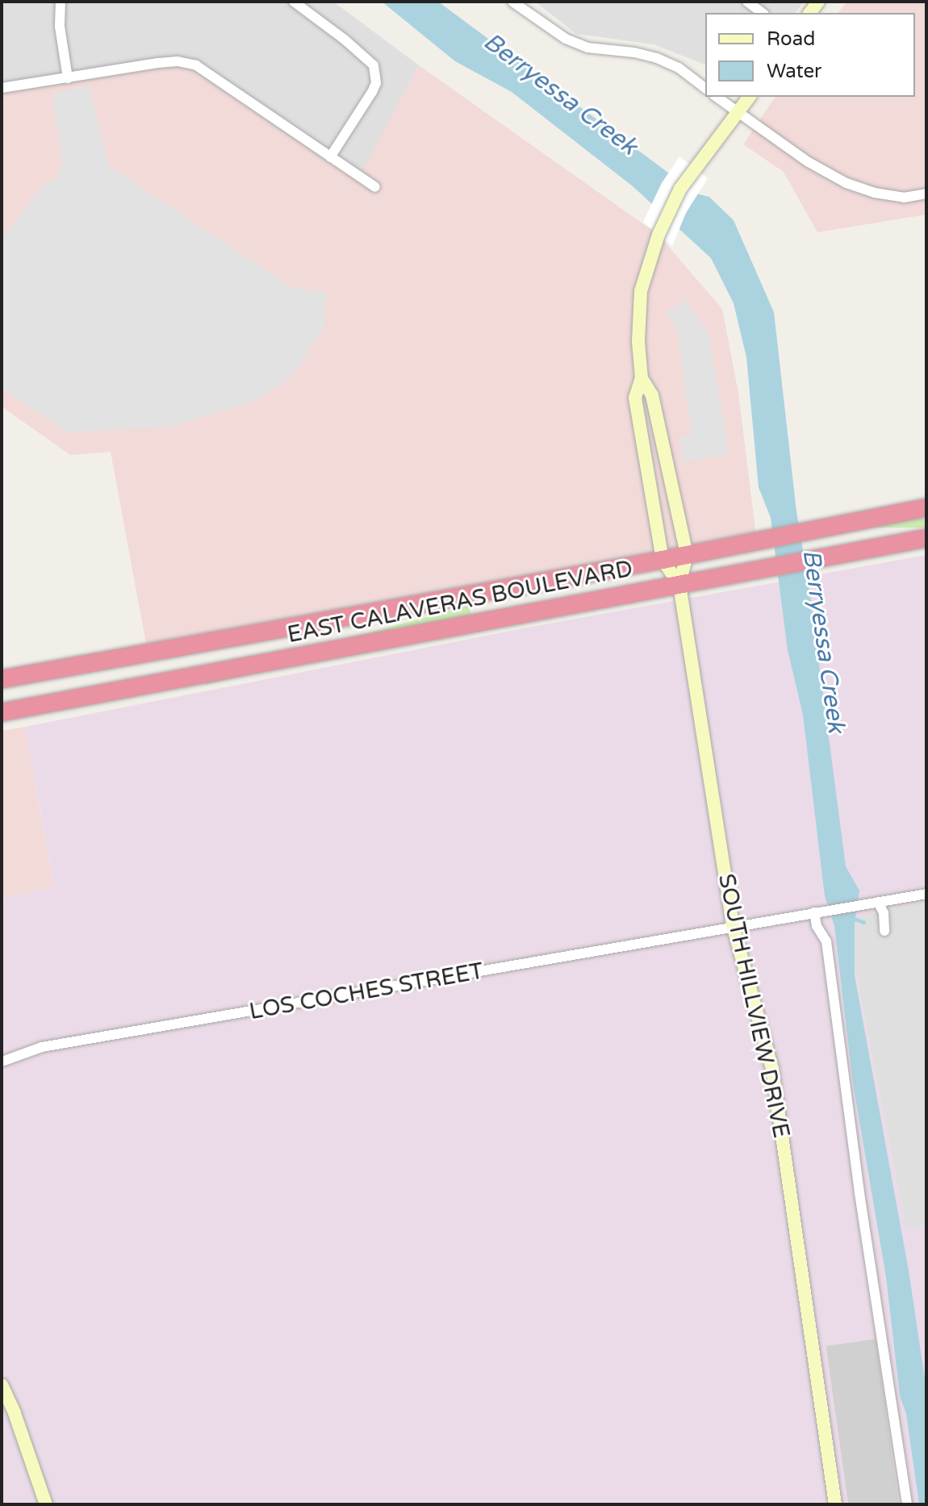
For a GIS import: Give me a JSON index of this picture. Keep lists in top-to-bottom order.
{
  "streets": {
    "highway": ["EAST CALAVERAS BOULEVARD"],
    "street": ["LOS COCHES STREET", "SOUTH HILLVIEW DRIVE"]
  },
  "crossings": [
    ["EAST CALAVERAS BOULEVARD", "SOUTH HILLVIEW DRIVE"],
    ["LOS COCHES STREET", "SOUTH HILLVIEW DRIVE"]
  ],
  "water": ["Berryessa Creek"],
  "legend": ["Road", "Water"]
}
